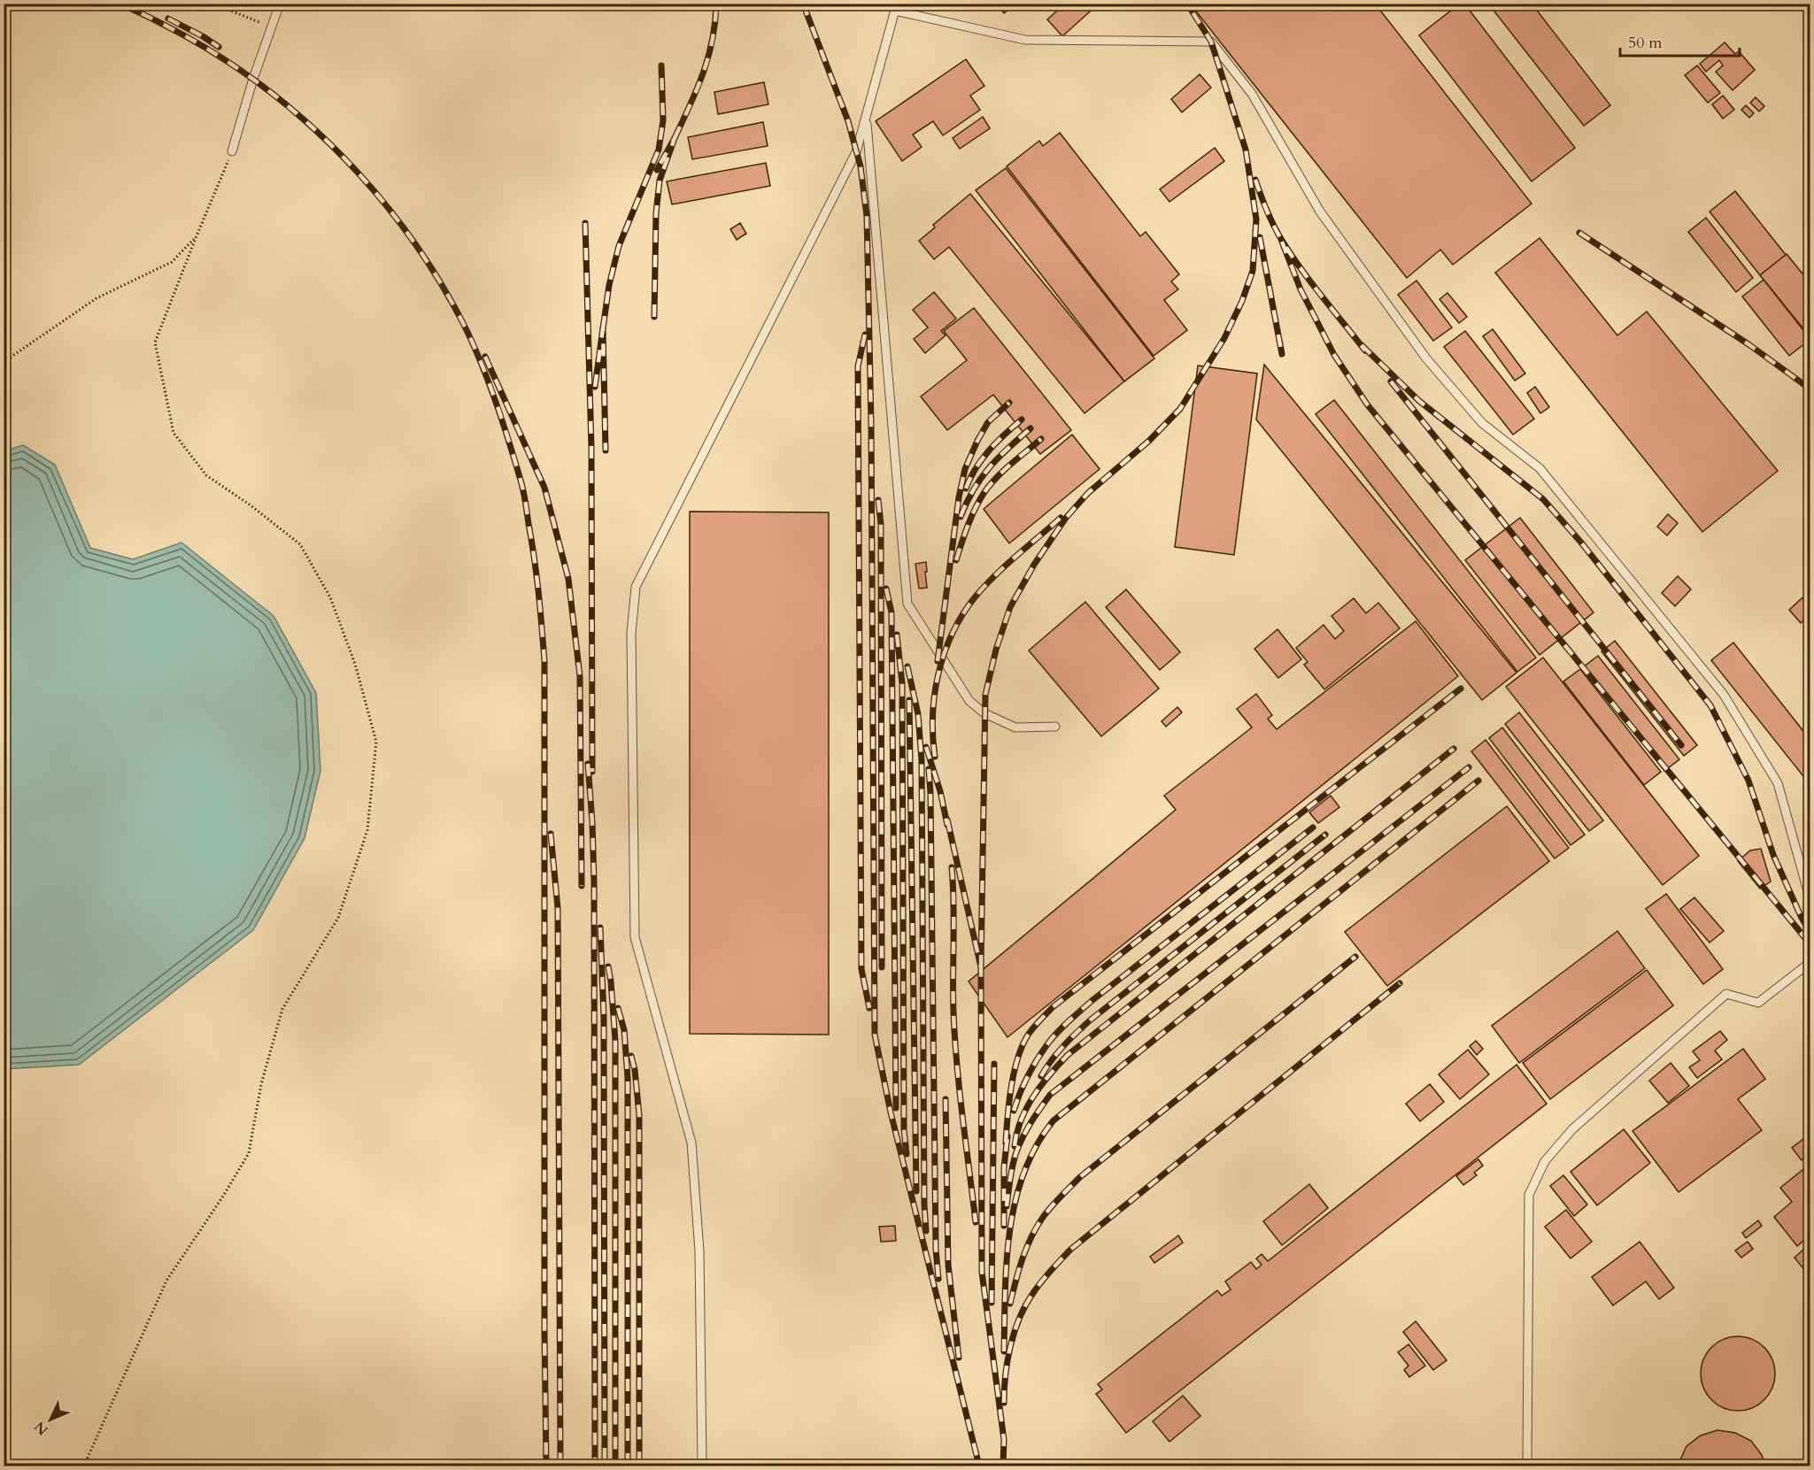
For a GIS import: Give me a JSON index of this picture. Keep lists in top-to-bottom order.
{
  "scale_bar": "50 m",
  "north": "bottom left"
}
